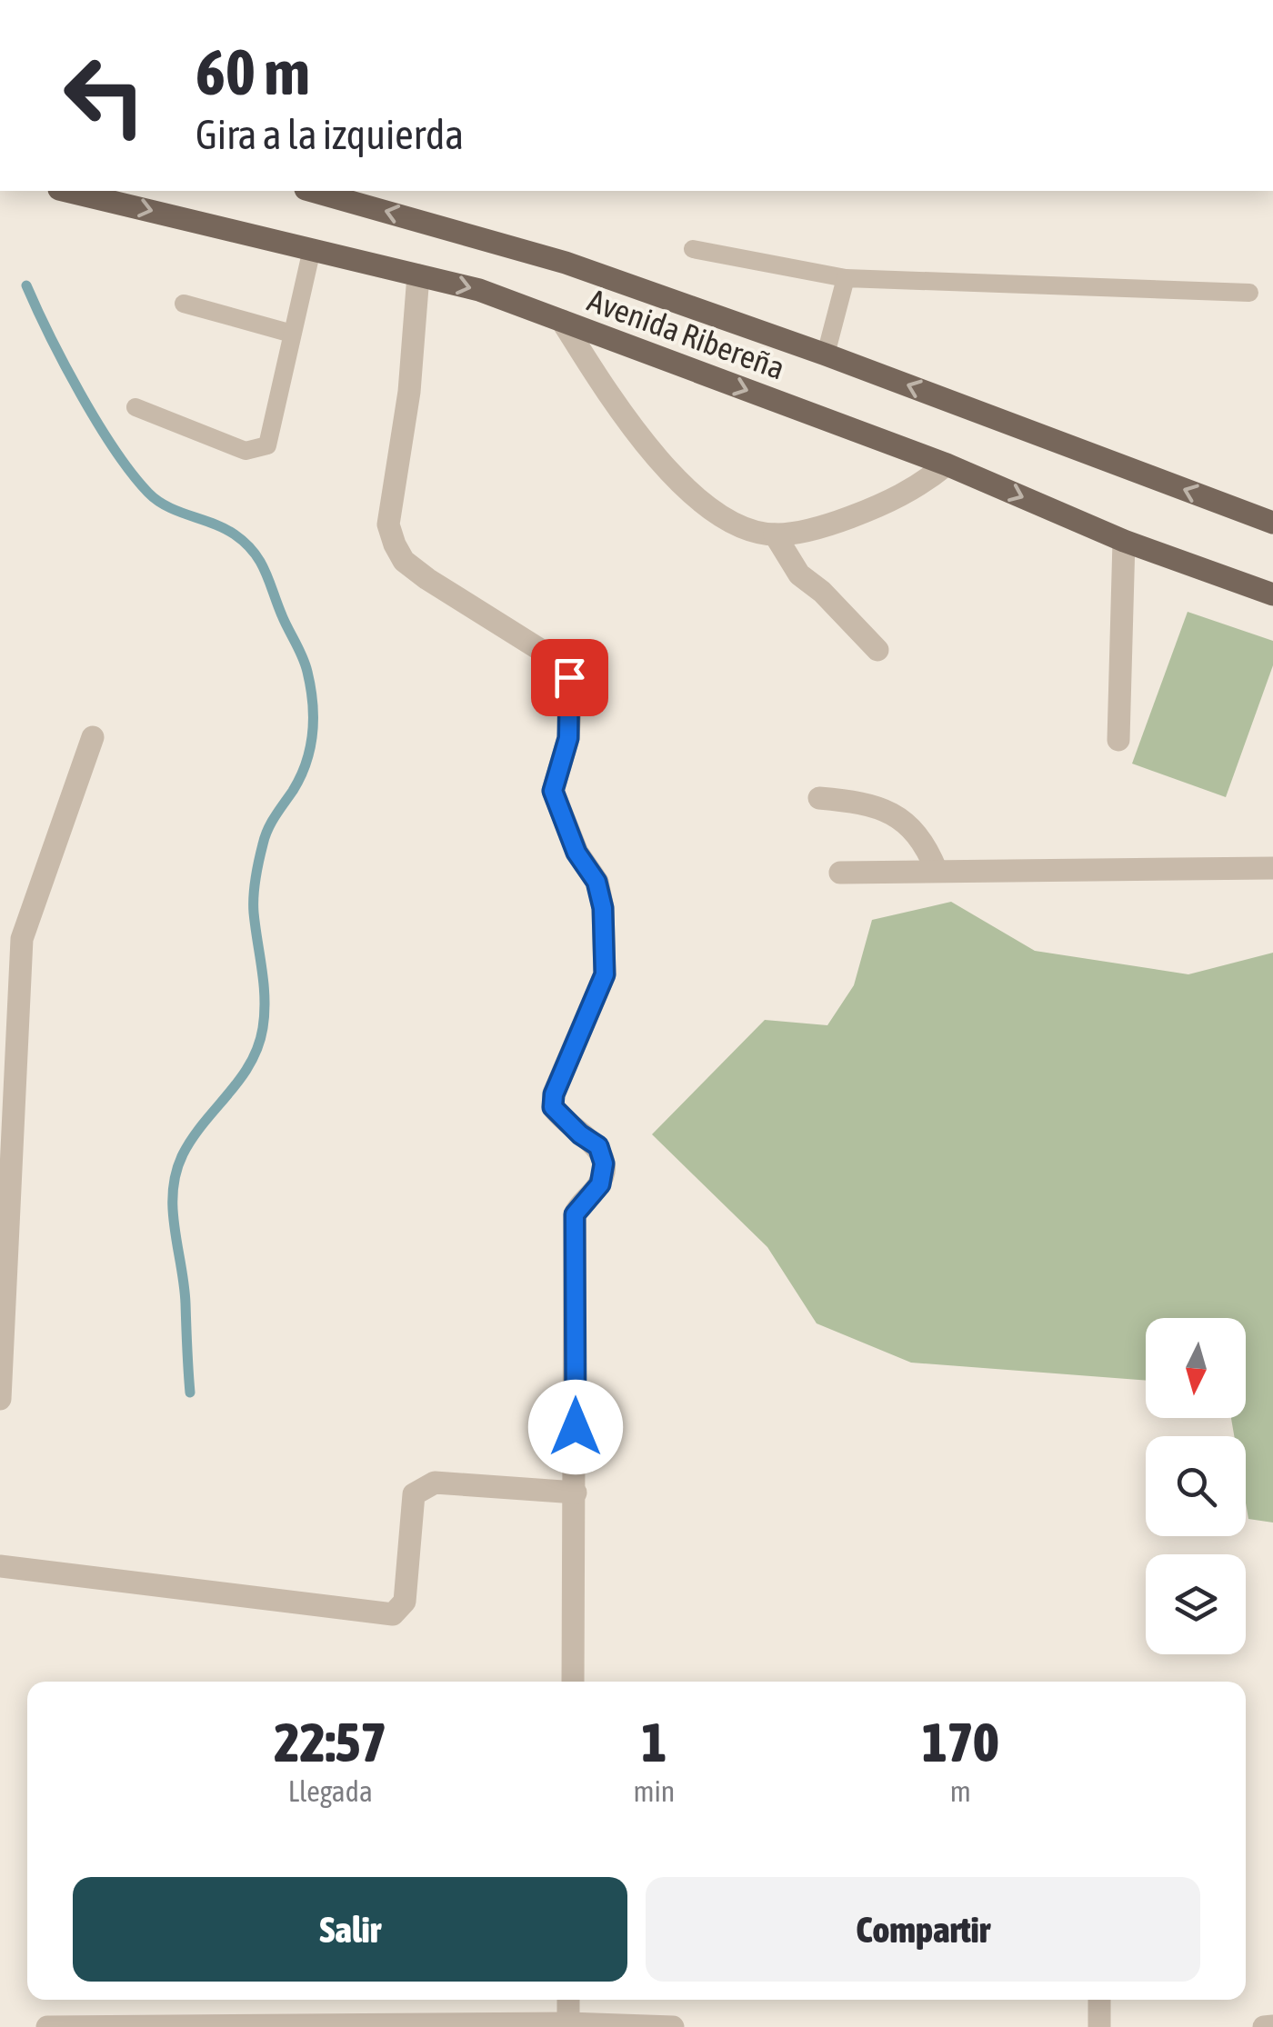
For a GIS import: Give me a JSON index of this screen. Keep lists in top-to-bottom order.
{
  "streets": {
    "main road": ["Avenida Ribereña"]
  },
  "north": "bottom",
  "page": {
    "turn": ["60 m", "Gira a la izquierda"],
    "eta": [
      "22:57",
      "Llegada",
      "1",
      "min",
      "170",
      "m"
    ],
    "buttons": ["Salir", "Compartir"]
  }
}
